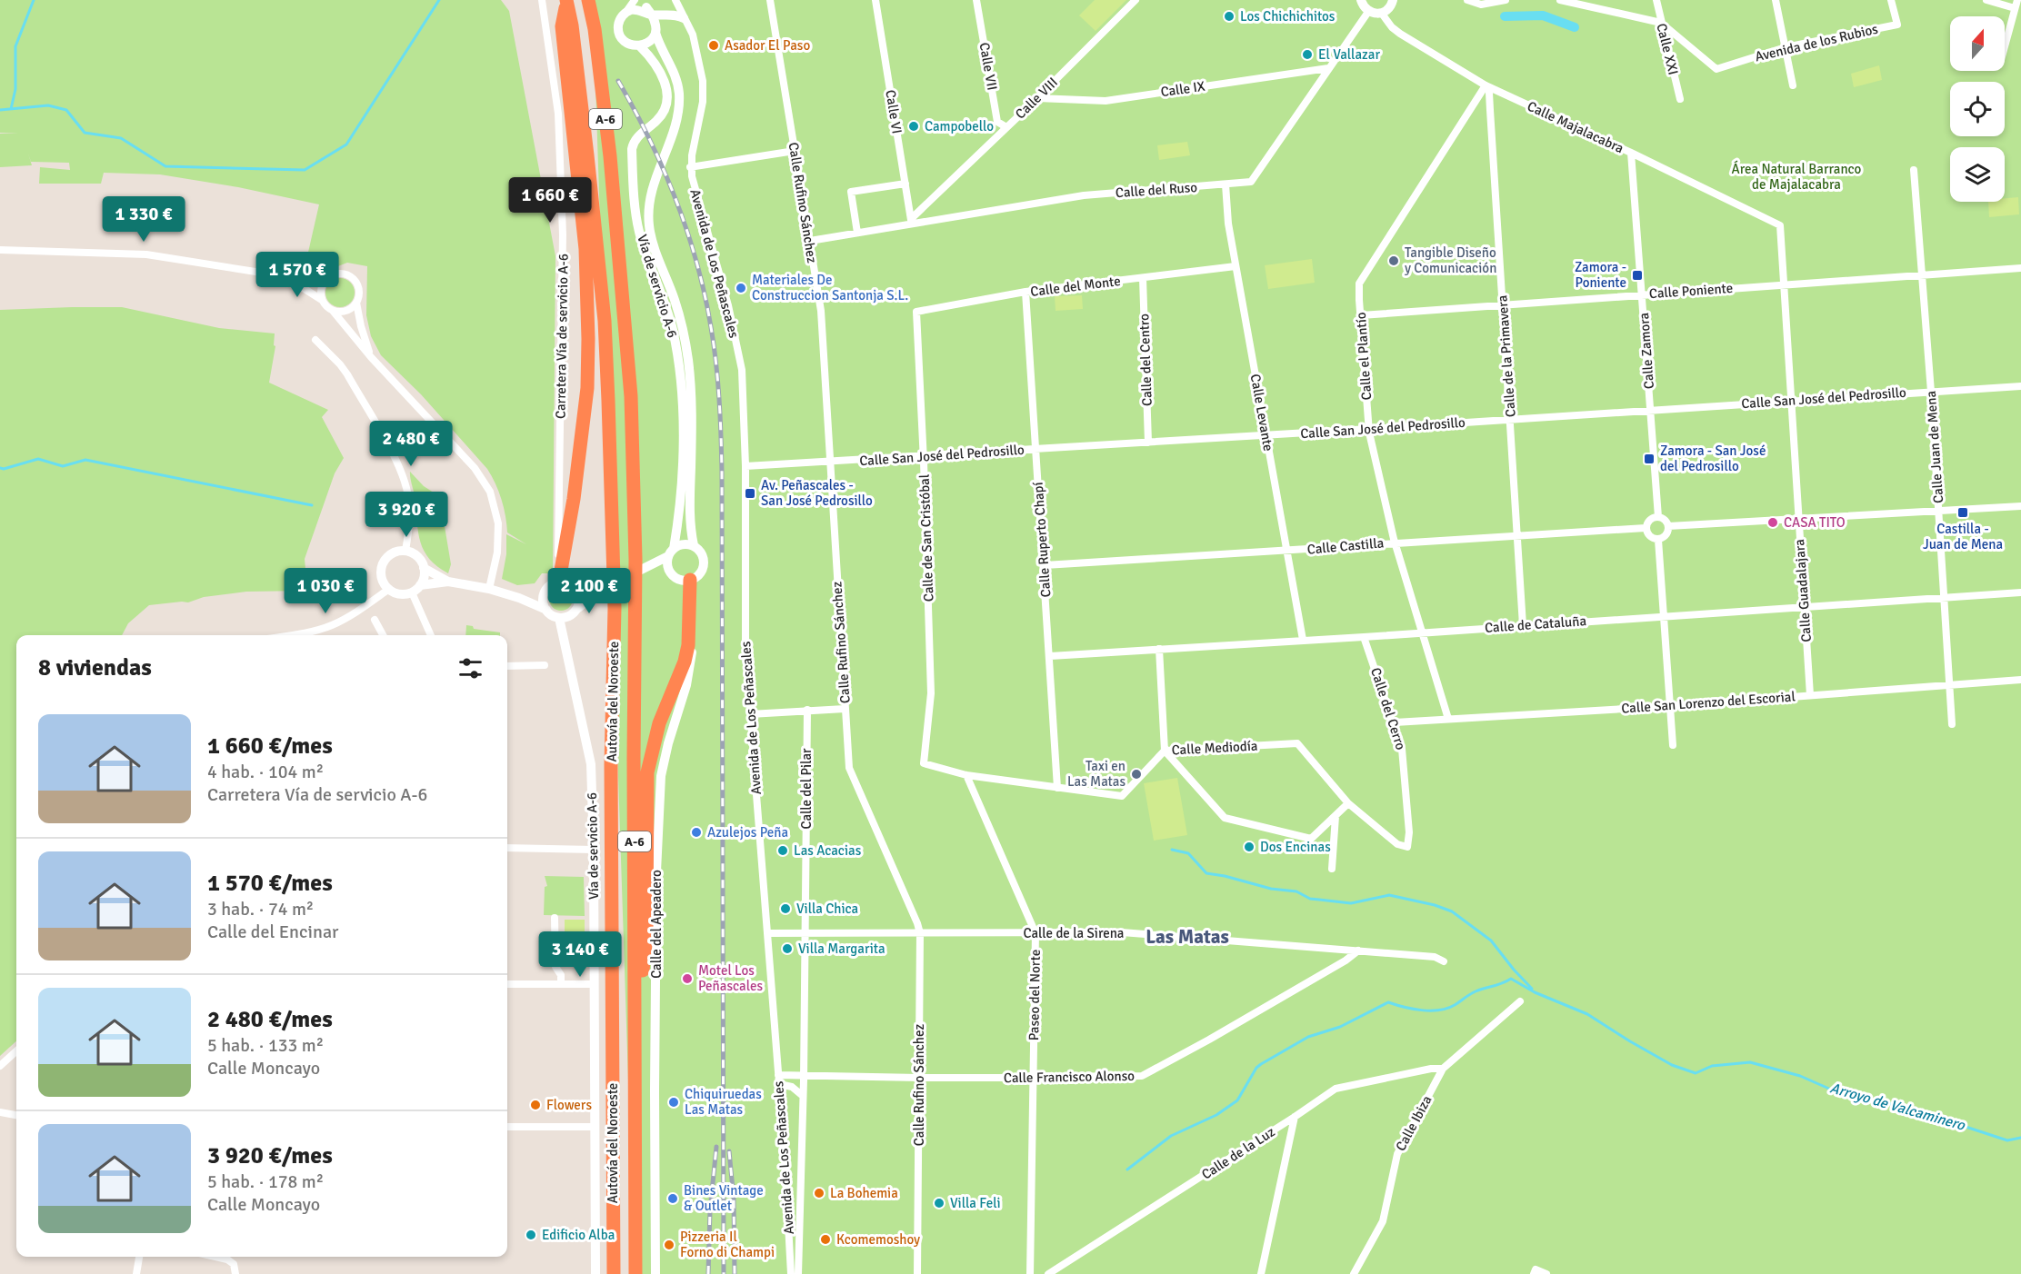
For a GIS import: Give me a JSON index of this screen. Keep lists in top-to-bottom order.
{
  "streets": {
    "highway": ["A-6", "Autovía del Noroeste"],
    "street": [
      "Avenida de los Rubios",
      "Calle XXI",
      "Calle VII",
      "Calle IX",
      "Calle VIII",
      "Calle VI",
      "Calle Majalacabra",
      "Calle del Ruso",
      "Calle Rufino Sánchez",
      "Avenida de Los Peñascales",
      "Vía de servicio A-6",
      "Calle del Monte",
      "Calle Poniente",
      "Carretera Vía de servicio A-6",
      "Calle Zamora",
      "Calle el Plantío",
      "Calle de la Primavera",
      "Calle del Centro",
      "Calle San José del Pedrosillo",
      "Calle Levante",
      "Calle Juan de Mena",
      "Calle de San Cristóbal",
      "Calle Ruperto Chapí",
      "Calle Castilla",
      "Calle Guadalajara",
      "Calle de Cataluña",
      "Calle San Lorenzo del Escorial",
      "Calle del Cerro",
      "Calle Mediodía",
      "Calle del Pilar",
      "Calle del Apeadero",
      "Calle de la Sirena",
      "Paseo del Norte",
      "Calle Francisco Alonso",
      "Calle Ibiza",
      "Calle de la Luz"
    ]
  },
  "crossings": [
    ["Avenida de los Rubios", "Calle XXI"],
    ["Calle VII", "Calle VIII"],
    ["Calle IX", "Calle VIII"],
    ["Calle IX", "Calle del Ruso"],
    ["Calle VIII", "Calle VI"],
    ["Calle VIII", "Calle del Ruso"],
    ["Calle VI", "Calle del Ruso"],
    ["Calle Majalacabra", "Calle Zamora"],
    ["Calle Majalacabra", "Calle el Plantío"],
    ["Calle Majalacabra", "Calle de la Primavera"],
    ["Calle Majalacabra", "Calle Guadalajara"],
    ["Calle del Ruso", "Calle Rufino Sánchez"],
    ["Calle del Ruso", "Calle Levante"],
    ["Calle Rufino Sánchez", "Calle San José del Pedrosillo"],
    ["Calle Rufino Sánchez", "Calle de la Sirena"],
    ["Calle Rufino Sánchez", "Calle Francisco Alonso"],
    ["Avenida de Los Peñascales", "Calle San José del Pedrosillo"],
    ["Avenida de Los Peñascales", "Calle de la Sirena"],
    ["Avenida de Los Peñascales", "Calle Francisco Alonso"],
    ["Vía de servicio A-6", "Carretera Vía de servicio A-6"],
    ["Vía de servicio A-6", "Calle del Apeadero"],
    ["Calle del Monte", "Calle del Centro"],
    ["Calle del Monte", "Calle Levante"],
    ["Calle del Monte", "Calle de San Cristóbal"],
    ["Calle del Monte", "Calle Ruperto Chapí"],
    ["Calle Poniente", "Calle Zamora"],
    ["Calle Poniente", "Calle el Plantío"],
    ["Calle Poniente", "Calle de la Primavera"],
    ["Calle Poniente", "Calle Juan de Mena"],
    ["Calle Poniente", "Calle Guadalajara"],
    ["Calle Zamora", "Calle San José del Pedrosillo"],
    ["Calle Zamora", "Calle Castilla"],
    ["Calle el Plantío", "Calle de la Primavera"],
    ["Calle el Plantío", "Calle San José del Pedrosillo"],
    ["Calle el Plantío", "Calle Castilla"],
    ["Calle el Plantío", "Calle de Cataluña"],
    ["Calle el Plantío", "Calle San Lorenzo del Escorial"],
    ["Calle de la Primavera", "Calle San José del Pedrosillo"],
    ["Calle de la Primavera", "Calle Castilla"],
    ["Calle de la Primavera", "Calle de Cataluña"],
    ["Calle del Centro", "Calle San José del Pedrosillo"],
    ["Calle San José del Pedrosillo", "Calle Levante"],
    ["Calle San José del Pedrosillo", "Calle Juan de Mena"],
    ["Calle San José del Pedrosillo", "Calle de San Cristóbal"],
    ["Calle San José del Pedrosillo", "Calle Ruperto Chapí"],
    ["Calle San José del Pedrosillo", "Calle Guadalajara"],
    ["Calle Levante", "Calle Castilla"],
    ["Calle Levante", "Calle de Cataluña"],
    ["Calle Juan de Mena", "Calle de Cataluña"],
    ["Calle Juan de Mena", "Calle San Lorenzo del Escorial"],
    ["Calle de San Cristóbal", "Calle Mediodía"],
    ["Calle de San Cristóbal", "Paseo del Norte"],
    ["Calle Ruperto Chapí", "Calle Castilla"],
    ["Calle Ruperto Chapí", "Calle de Cataluña"],
    ["Calle Ruperto Chapí", "Calle Mediodía"],
    ["Calle Guadalajara", "Calle de Cataluña"],
    ["Calle Guadalajara", "Calle San Lorenzo del Escorial"],
    ["Calle de Cataluña", "Calle del Cerro"],
    ["Calle San Lorenzo del Escorial", "Calle del Cerro"],
    ["Calle del Cerro", "Calle Mediodía"],
    ["Calle Mediodía", "Paseo del Norte"],
    ["Calle del Pilar", "Calle de la Sirena"],
    ["Calle del Pilar", "Calle Francisco Alonso"],
    ["Calle de la Sirena", "Paseo del Norte"],
    ["Calle de la Sirena", "Calle Francisco Alonso"],
    ["Paseo del Norte", "Calle Francisco Alonso"],
    ["Calle Ibiza", "Calle de la Luz"]
  ],
  "districts": ["Las Matas"],
  "water": ["Arroyo de Valcaminero"],
  "parks": ["Área Natural Barranco de Majalacabra"],
  "places": {
    "other": [
      "Los Chichichitos",
      "Asador El Paso",
      "El Vallazar",
      "Campobello",
      "Tangible Diseño y Comunicación",
      "Materiales De Construccion Santonja S.L.",
      "CASA TITO",
      "Taxi en Las Matas",
      "Azulejos Peña",
      "Dos Encinas",
      "Las Acacias",
      "Villa Chica",
      "Villa Margarita",
      "Motel Los Peñascales",
      "Chiquiruedas Las Matas",
      "Flowers",
      "La Bohemia",
      "Bines Vintage & Outlet",
      "Villa Feli",
      "Edificio Alba",
      "Kcomemoshoy",
      "Pizzeria Il Forno di Champi"
    ],
    "transit": [
      "Zamora - Poniente",
      "Zamora - San José del Pedrosillo",
      "Av. Peñascales - San José Pedrosillo",
      "Castilla - Juan de Mena"
    ]
  },
  "north": "top",
  "page": {
    "price": [
      "1 660 €",
      "1 330 €",
      "1 570 €",
      "2 480 €",
      "3 920 €",
      "1 030 €",
      "2 100 €",
      "3 140 €"
    ],
    "heading": "8 viviendas",
    "list": [
      {
        "name": "1 660 €/mes",
        "note": "4 hab. · 104 m² · Carretera Vía de servicio A-6"
      },
      {
        "name": "1 570 €/mes",
        "note": "3 hab. · 74 m² · Calle del Encinar"
      },
      {
        "name": "2 480 €/mes",
        "note": "5 hab. · 133 m² · Calle Moncayo"
      },
      {
        "name": "3 920 €/mes",
        "note": "5 hab. · 178 m² · Calle Moncayo"
      }
    ]
  }
}
